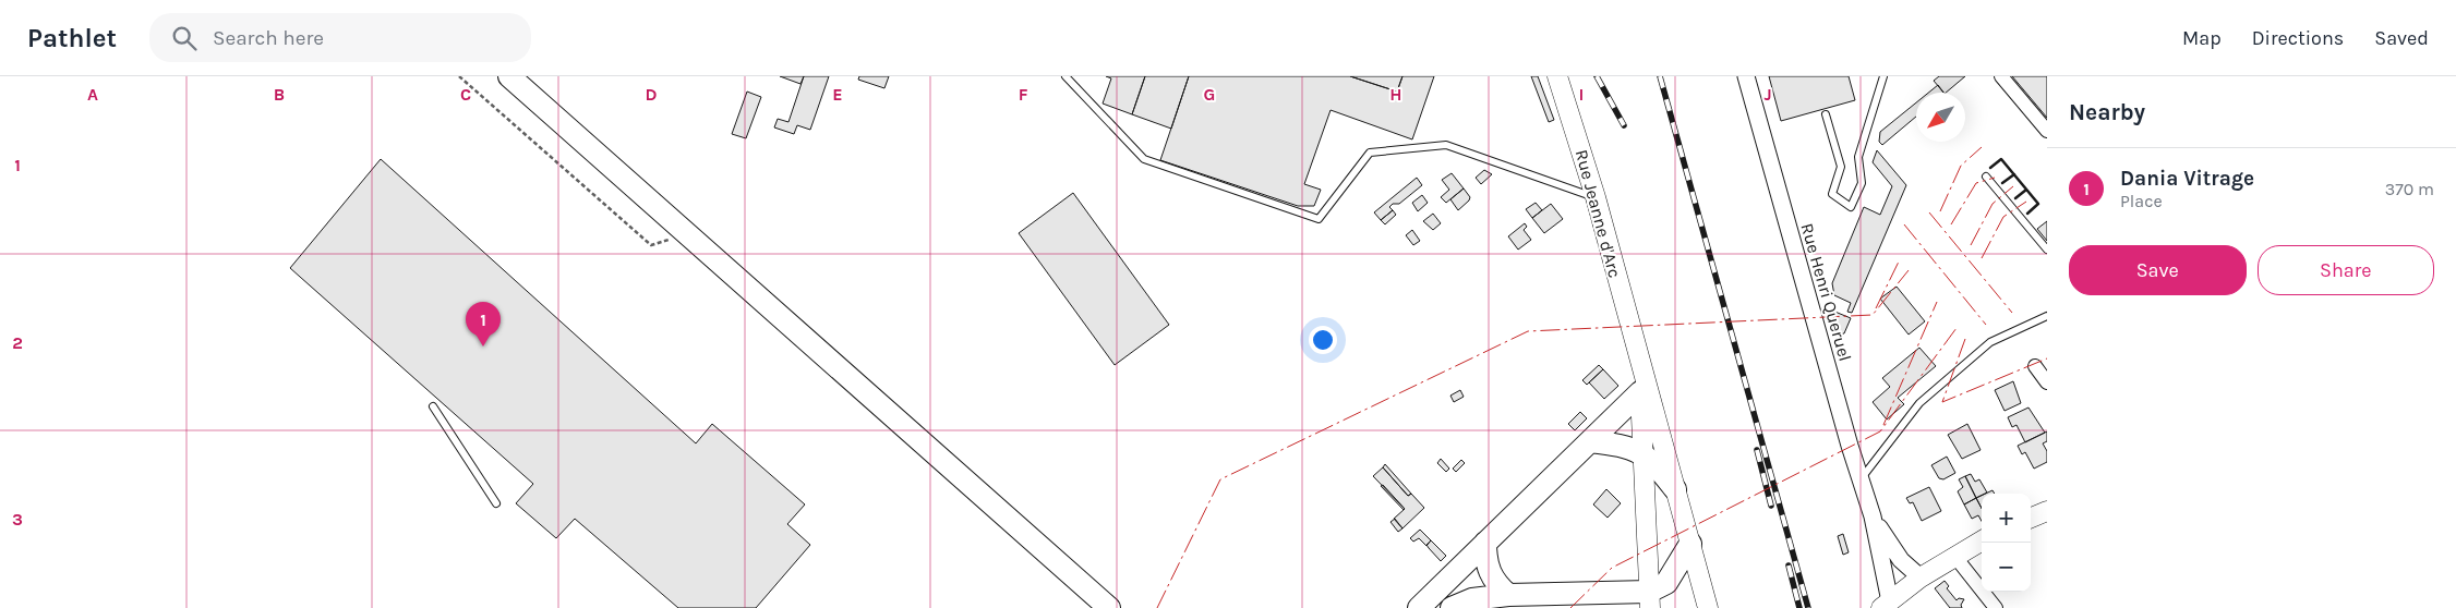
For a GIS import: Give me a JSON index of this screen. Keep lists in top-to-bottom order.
{
  "streets": {
    "main road": ["Rue Jeanne d'Arc"],
    "street": ["Rue Henri Queruel"]
  },
  "north": "bottom left",
  "page": {
    "header": "Pathlet",
    "search": "Search here",
    "nav": ["Map", "Directions", "Saved"],
    "heading": "Nearby",
    "list": [
      {
        "mark": "1",
        "name": "Dania Vitrage",
        "note": "Place",
        "value": "370 m"
      }
    ],
    "buttons": ["Save", "Share"],
    "pins": "1",
    "map_buttons": ["+", "−"]
  },
  "grid": {
    "columns": [
      "A",
      "B",
      "C",
      "D",
      "E",
      "F",
      "G",
      "H",
      "I",
      "J"
    ],
    "rows": ["1", "2", "3"]
  }
}
